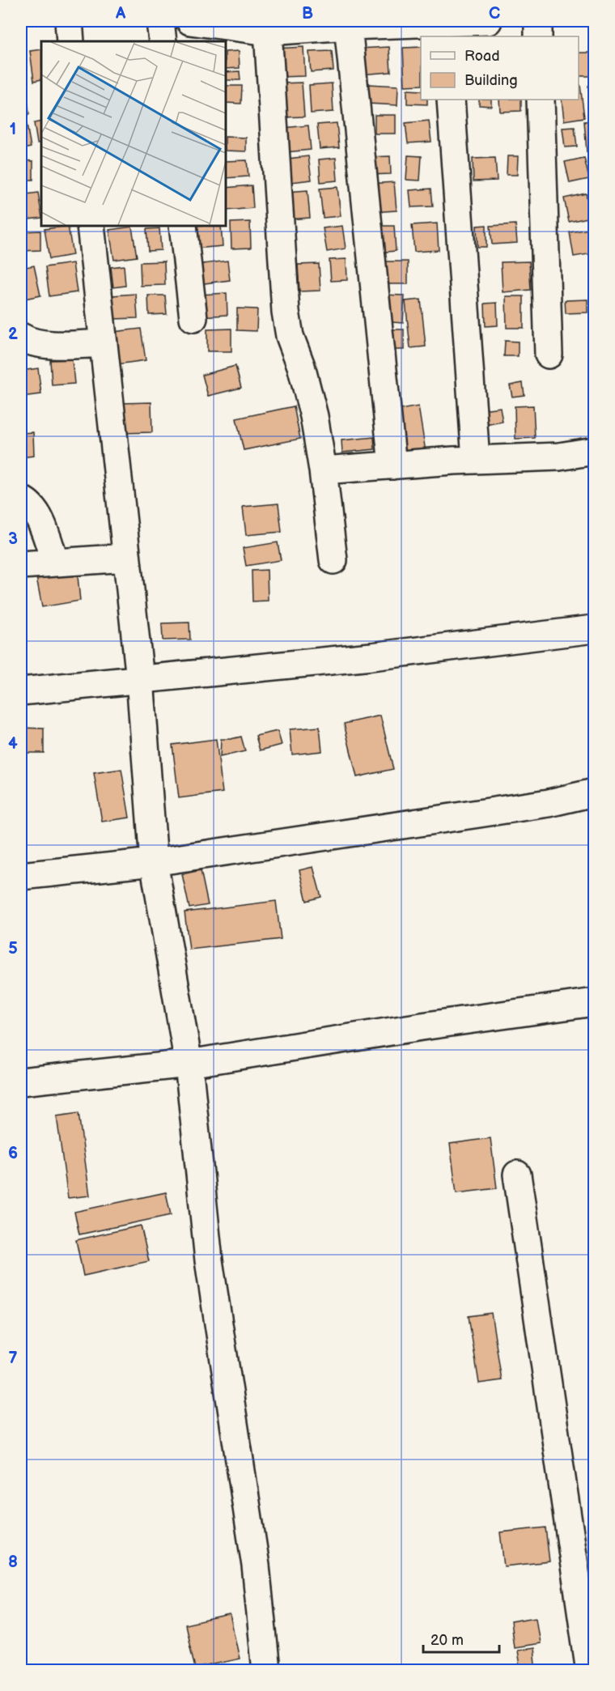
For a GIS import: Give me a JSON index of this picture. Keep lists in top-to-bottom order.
{
  "legend": ["Road", "Building"],
  "scale_bar": "20 m",
  "grid": {
    "columns": ["A", "B", "C"],
    "rows": [
      "1",
      "2",
      "3",
      "4",
      "5",
      "6",
      "7",
      "8"
    ]
  }
}
